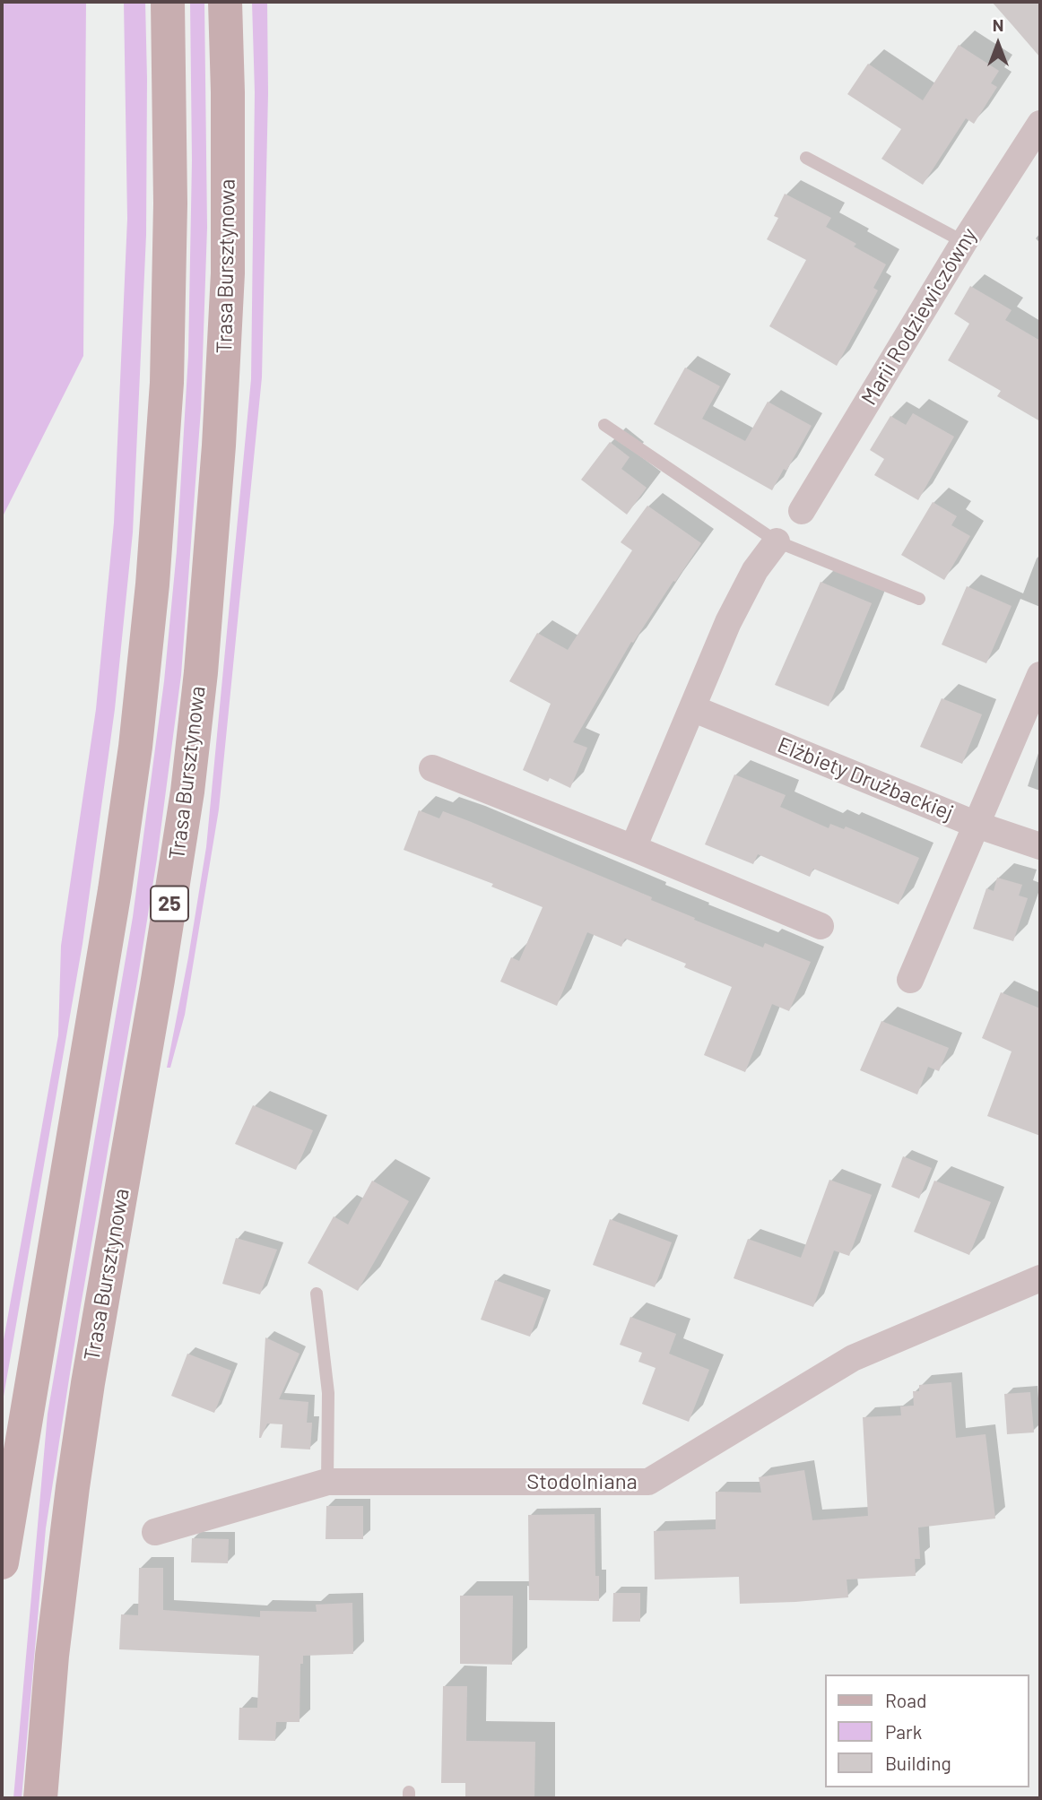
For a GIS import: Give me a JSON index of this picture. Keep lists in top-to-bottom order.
{
  "streets": {
    "main road": ["Trasa Bursztynowa", "25"],
    "street": ["Marii Rodziewiczówny", "Elżbiety Drużbackiej", "Stodolniana"]
  },
  "legend": ["Road", "Park", "Building"],
  "north": "top"
}
